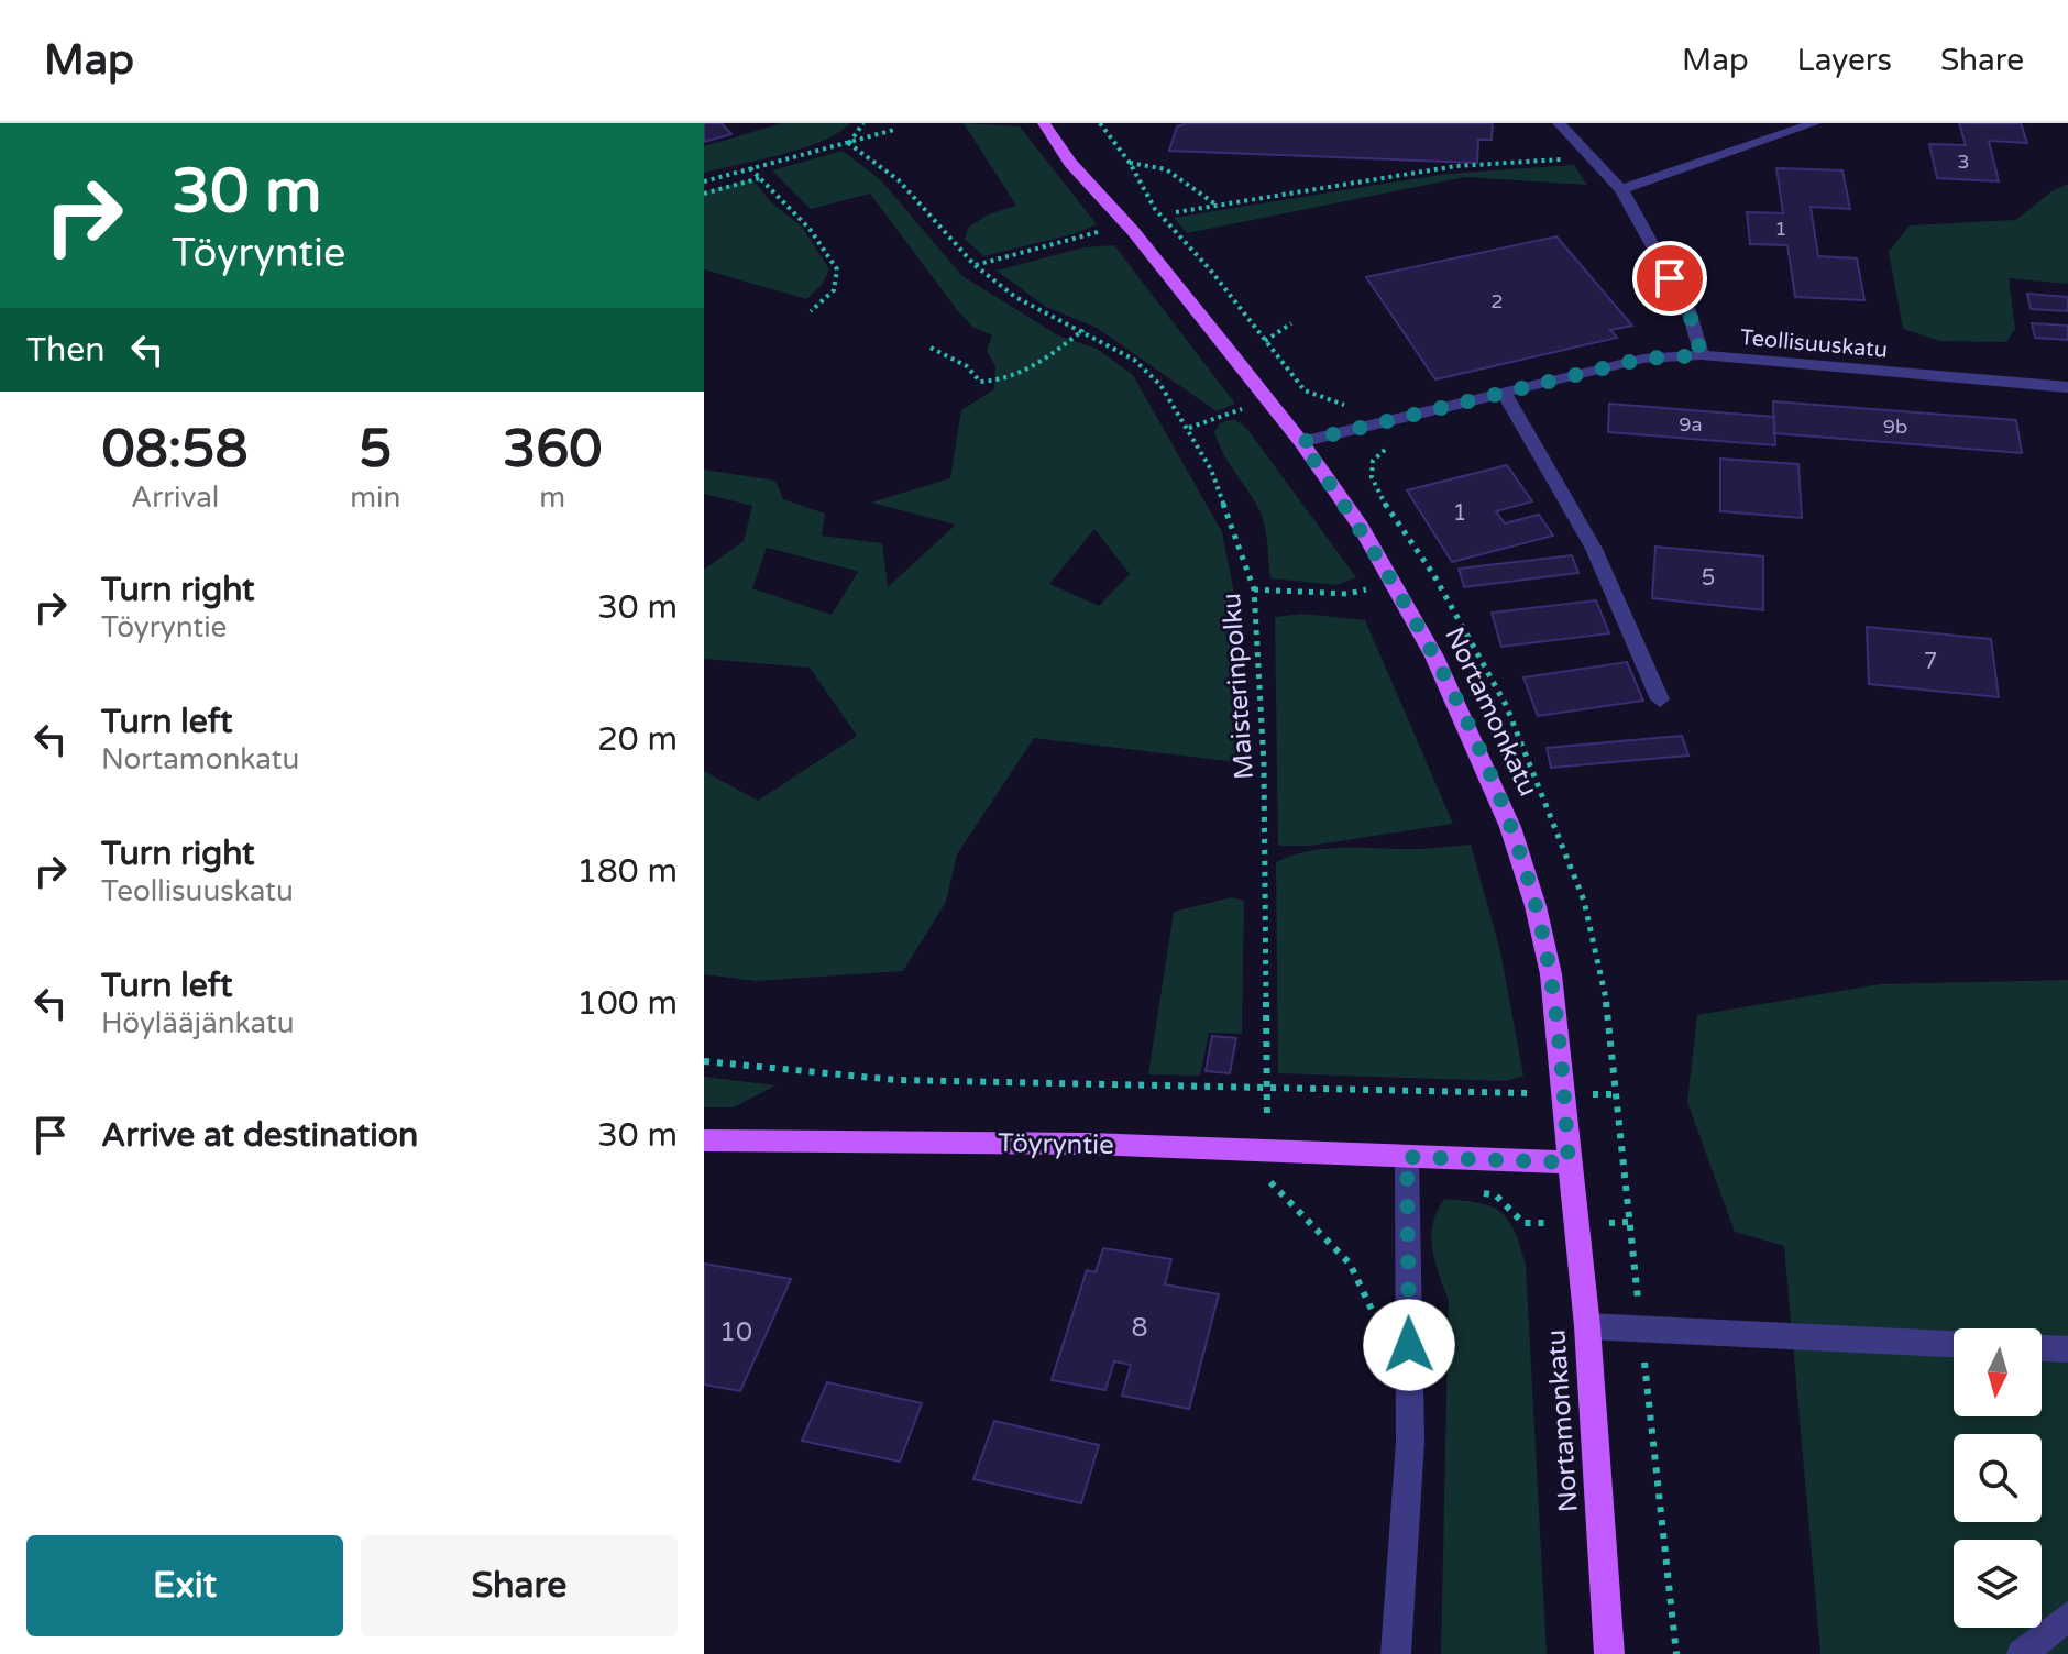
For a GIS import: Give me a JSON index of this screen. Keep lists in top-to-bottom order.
{
  "streets": {
    "main road": ["Nortamonkatu", "Töyryntie"],
    "street": ["Teollisuuskatu"],
    "path": ["Maisterinpolku"]
  },
  "crossings": [
    ["Teollisuuskatu", "Nortamonkatu"],
    ["Nortamonkatu", "Töyryntie"]
  ],
  "house_numbers": [
    "3",
    "1",
    "2",
    "9a",
    "9b",
    "1",
    "5",
    "7",
    "8",
    "10"
  ],
  "north": "bottom",
  "page": {
    "header": "Map",
    "nav": ["Map", "Layers", "Share"],
    "turn": ["30 m", "Töyryntie"],
    "then": "Then",
    "eta": [
      "08:58",
      "Arrival",
      "5",
      "min",
      "360",
      "m"
    ],
    "list": [
      {
        "name": "Turn right",
        "note": "Töyryntie",
        "value": "30 m"
      },
      {
        "name": "Turn left",
        "note": "Nortamonkatu",
        "value": "20 m"
      },
      {
        "name": "Turn right",
        "note": "Teollisuuskatu",
        "value": "180 m"
      },
      {
        "name": "Turn left",
        "note": "Höylääjänkatu",
        "value": "100 m"
      },
      {
        "name": "Arrive at destination",
        "value": "30 m"
      }
    ],
    "buttons": ["Exit", "Share"]
  }
}
